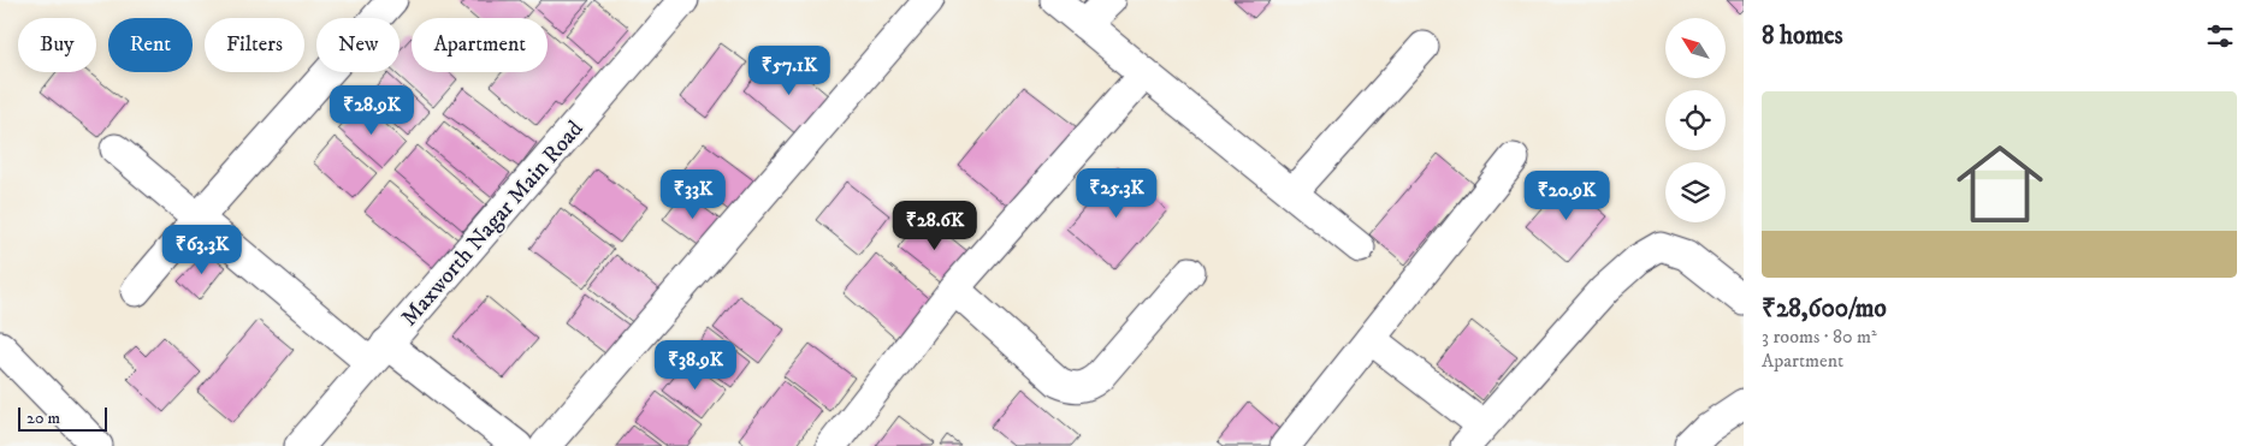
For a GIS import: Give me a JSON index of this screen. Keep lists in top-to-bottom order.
{
  "streets": {
    "street": ["Maxworth Nagar Main Road"]
  },
  "scale_bar": "20 m",
  "north": "top left",
  "page": {
    "heading": "8 homes",
    "chip": [
      "Buy",
      "Rent",
      "Filters",
      "New",
      "Apartment"
    ],
    "price": [
      "₹57.1K",
      "₹28.9K",
      "₹25.3K",
      "₹33K",
      "₹20.9K",
      "₹28.6K",
      "₹63.3K",
      "₹38.9K"
    ],
    "list": [
      {
        "name": "₹28,600/mo",
        "note": "3 rooms · 80 m² · Apartment"
      }
    ],
    "scale": "20 m"
  }
}
